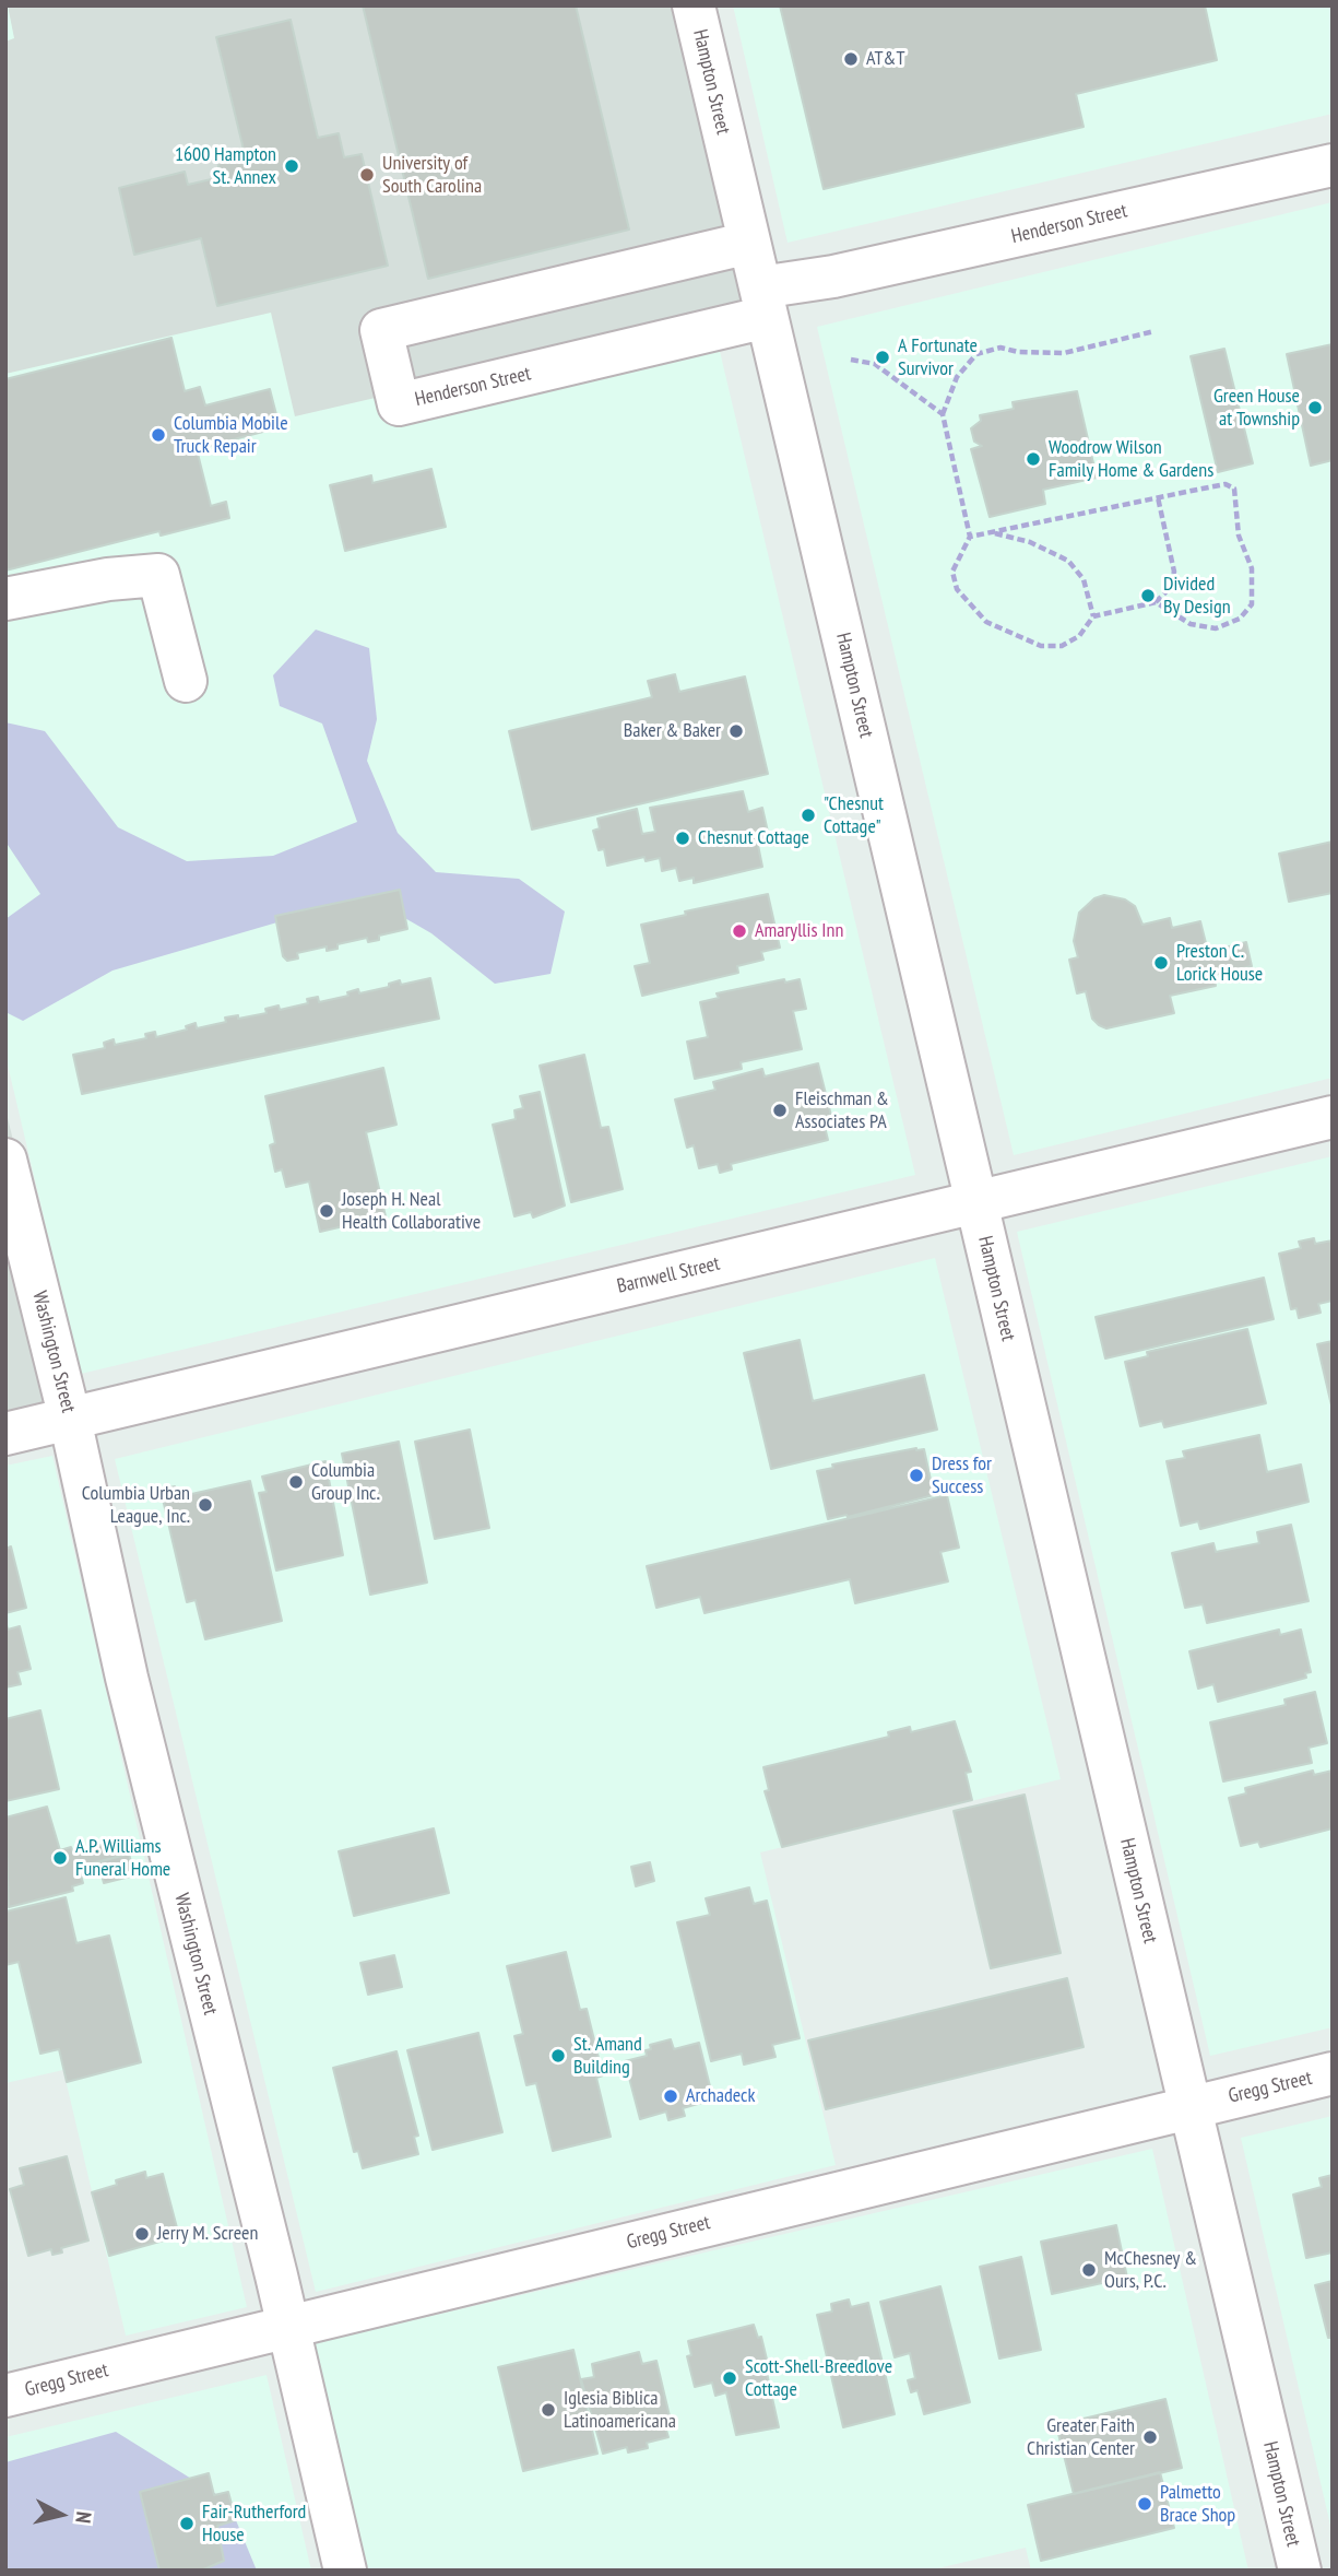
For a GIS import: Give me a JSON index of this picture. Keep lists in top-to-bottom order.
{
  "streets": {
    "street": [
      "Hampton Street",
      "Henderson Street",
      "Barnwell Street",
      "Washington Street",
      "Gregg Street"
    ]
  },
  "crossings": [
    ["Hampton Street", "Henderson Street"],
    ["Hampton Street", "Barnwell Street"],
    ["Hampton Street", "Gregg Street"],
    ["Barnwell Street", "Washington Street"],
    ["Washington Street", "Gregg Street"]
  ],
  "places": [
    "AT&T",
    "1600 Hampton St. Annex",
    "University of South Carolina",
    "A Fortunate Survivor",
    "Green House at Township",
    "Columbia Mobile Truck Repair",
    "Woodrow Wilson Family Home & Gardens",
    "Divided By Design",
    "Baker & Baker",
    "\"Chesnut Cottage\"",
    "Chesnut Cottage",
    "Amaryllis Inn",
    "Preston C. Lorick House",
    "Fleischman & Associates PA",
    "Joseph H. Neal Health Collaborative",
    "Dress for Success",
    "Columbia Group Inc.",
    "Columbia Urban League, Inc.",
    "A.P. Williams Funeral Home",
    "St. Amand Building",
    "Archadeck",
    "Jerry M. Screen",
    "McChesney & Ours, P.C.",
    "Scott-Shell-Breedlove Cottage",
    "Iglesia Biblica Latinoamericana",
    "Greater Faith Christian Center",
    "Palmetto Brace Shop",
    "Fair-Rutherford House"
  ],
  "north": "right"
}
